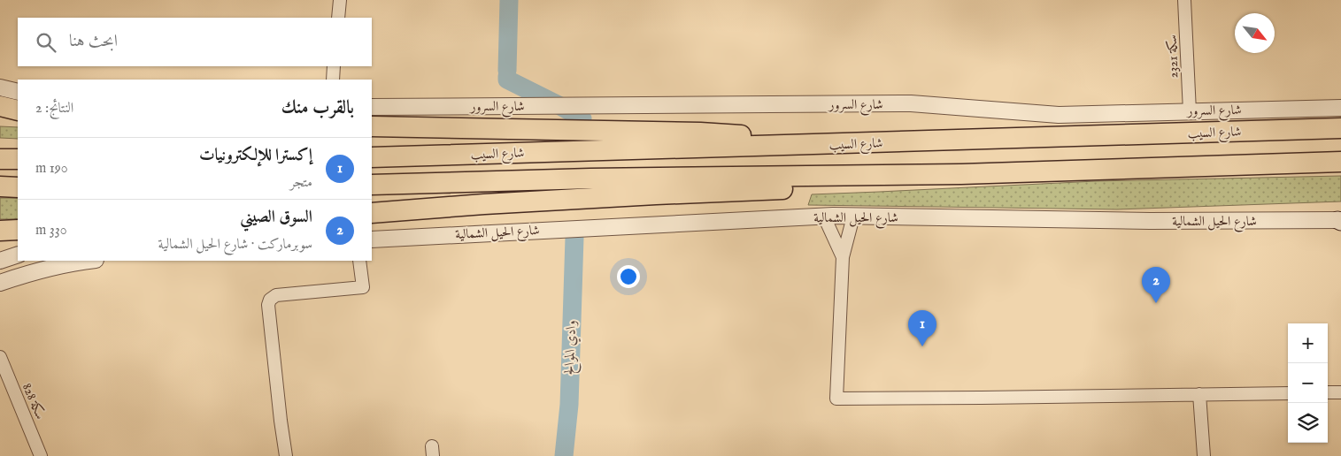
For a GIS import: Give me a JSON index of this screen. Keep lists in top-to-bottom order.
{
  "streets": {
    "highway": ["شارع السيب"],
    "street": [
      "سكة 2321",
      "شارع السرور",
      "شارع الحيل الشمالية",
      "سكة 828"
    ]
  },
  "crossings": [
    ["سكة 2321", "شارع السرور"]
  ],
  "water": ["وادي الموالح"],
  "north": "bottom right",
  "page": {
    "search": "ابحث هنا",
    "heading": ["بالقرب منك", "النتائج: 2"],
    "list": [
      {
        "mark": "1",
        "name": "إكسترا للإلكترونيات",
        "note": "متجر",
        "value": "190 m"
      },
      {
        "mark": "2",
        "name": "السوق الصيني",
        "note": "سوبرماركت · شارع الحيل الشمالية",
        "value": "330 m"
      }
    ],
    "pins": ["2", "1"],
    "map_buttons": ["+", "−"]
  }
}
